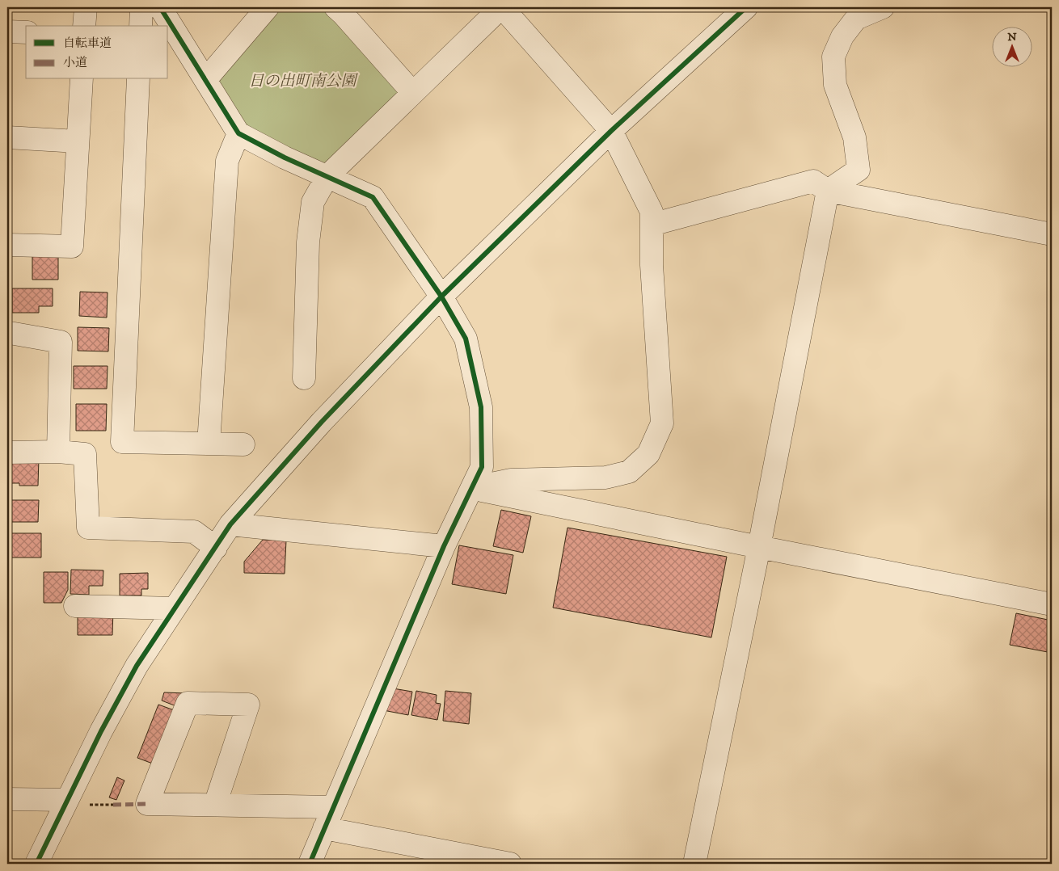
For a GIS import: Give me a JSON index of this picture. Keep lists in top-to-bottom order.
{
  "parks": ["日の出町南公園"],
  "legend": ["自転車道", "小道"],
  "north": "top"
}
